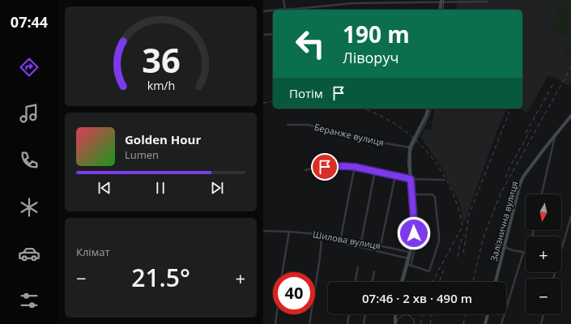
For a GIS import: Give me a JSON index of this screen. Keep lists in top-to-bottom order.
{
  "streets": {
    "street": ["Беранже вулиця", "Залізнична вулиця", "Шилова вулиця"]
  },
  "north": "bottom",
  "page": {
    "tabs": "07:44",
    "turn": ["190 m", "Ліворуч"],
    "then": "Потім",
    "song": ["Golden Hour", "Lumen"],
    "map_buttons": ["+", "−"],
    "tile": "Клімат",
    "heat": ["−", "21.5°", "+"],
    "limit": "40",
    "trip": "07:46 · 2 хв · 490 m",
    "gauge": ["36", "km/h"]
  }
}
